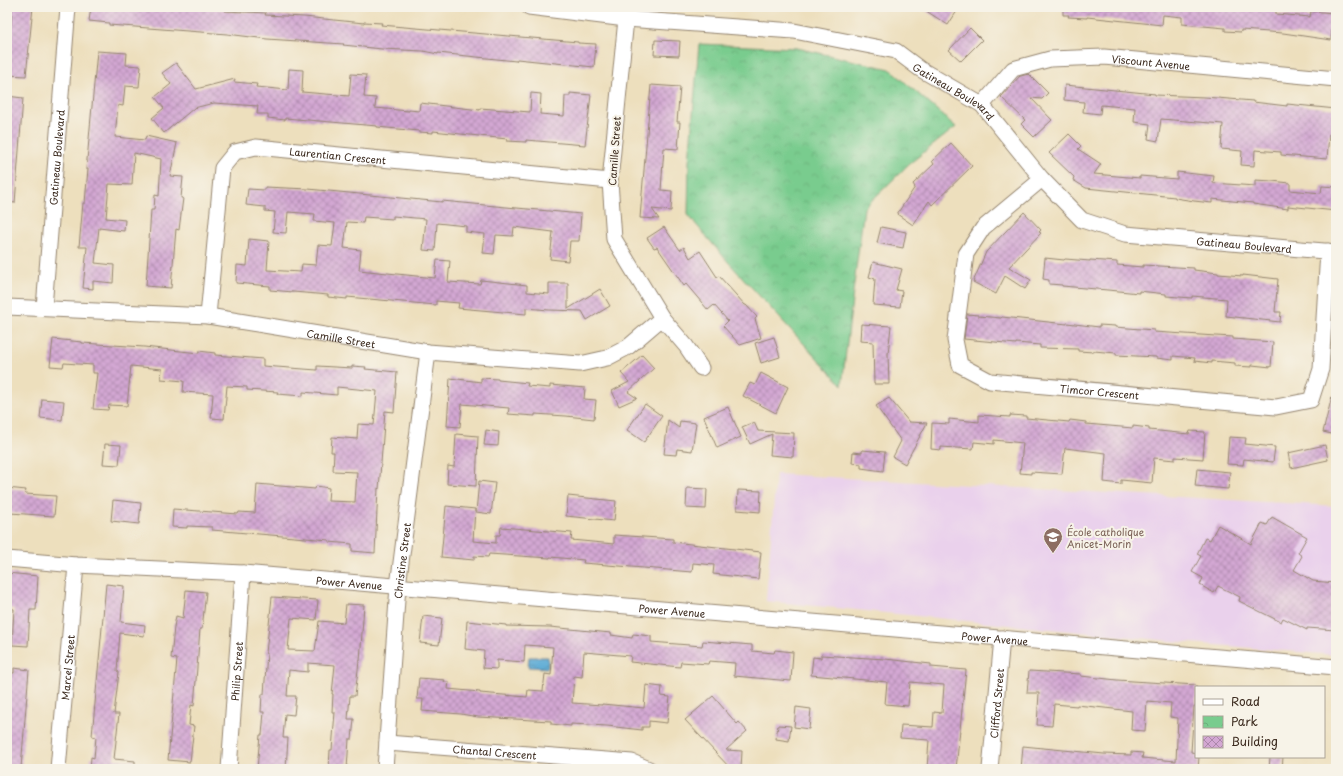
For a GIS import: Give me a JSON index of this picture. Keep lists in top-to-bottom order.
{
  "streets": {
    "street": [
      "Viscount Avenue",
      "Gatineau Boulevard",
      "Camille Street",
      "Laurentian Crescent",
      "Timcor Crescent",
      "Christine Street",
      "Power Avenue",
      "Marcel Street",
      "Philip Street",
      "Clifford Street",
      "Chantal Crescent"
    ]
  },
  "crossings": [
    ["Viscount Avenue", "Gatineau Boulevard"],
    ["Gatineau Boulevard", "Camille Street"],
    ["Gatineau Boulevard", "Timcor Crescent"],
    ["Camille Street", "Laurentian Crescent"],
    ["Camille Street", "Christine Street"],
    ["Christine Street", "Power Avenue"],
    ["Christine Street", "Chantal Crescent"],
    ["Power Avenue", "Marcel Street"],
    ["Power Avenue", "Philip Street"],
    ["Power Avenue", "Clifford Street"]
  ],
  "places": {
    "school or university": ["École catholique Anicet-Morin"]
  },
  "legend": ["Road", "Park", "Building"]
}
